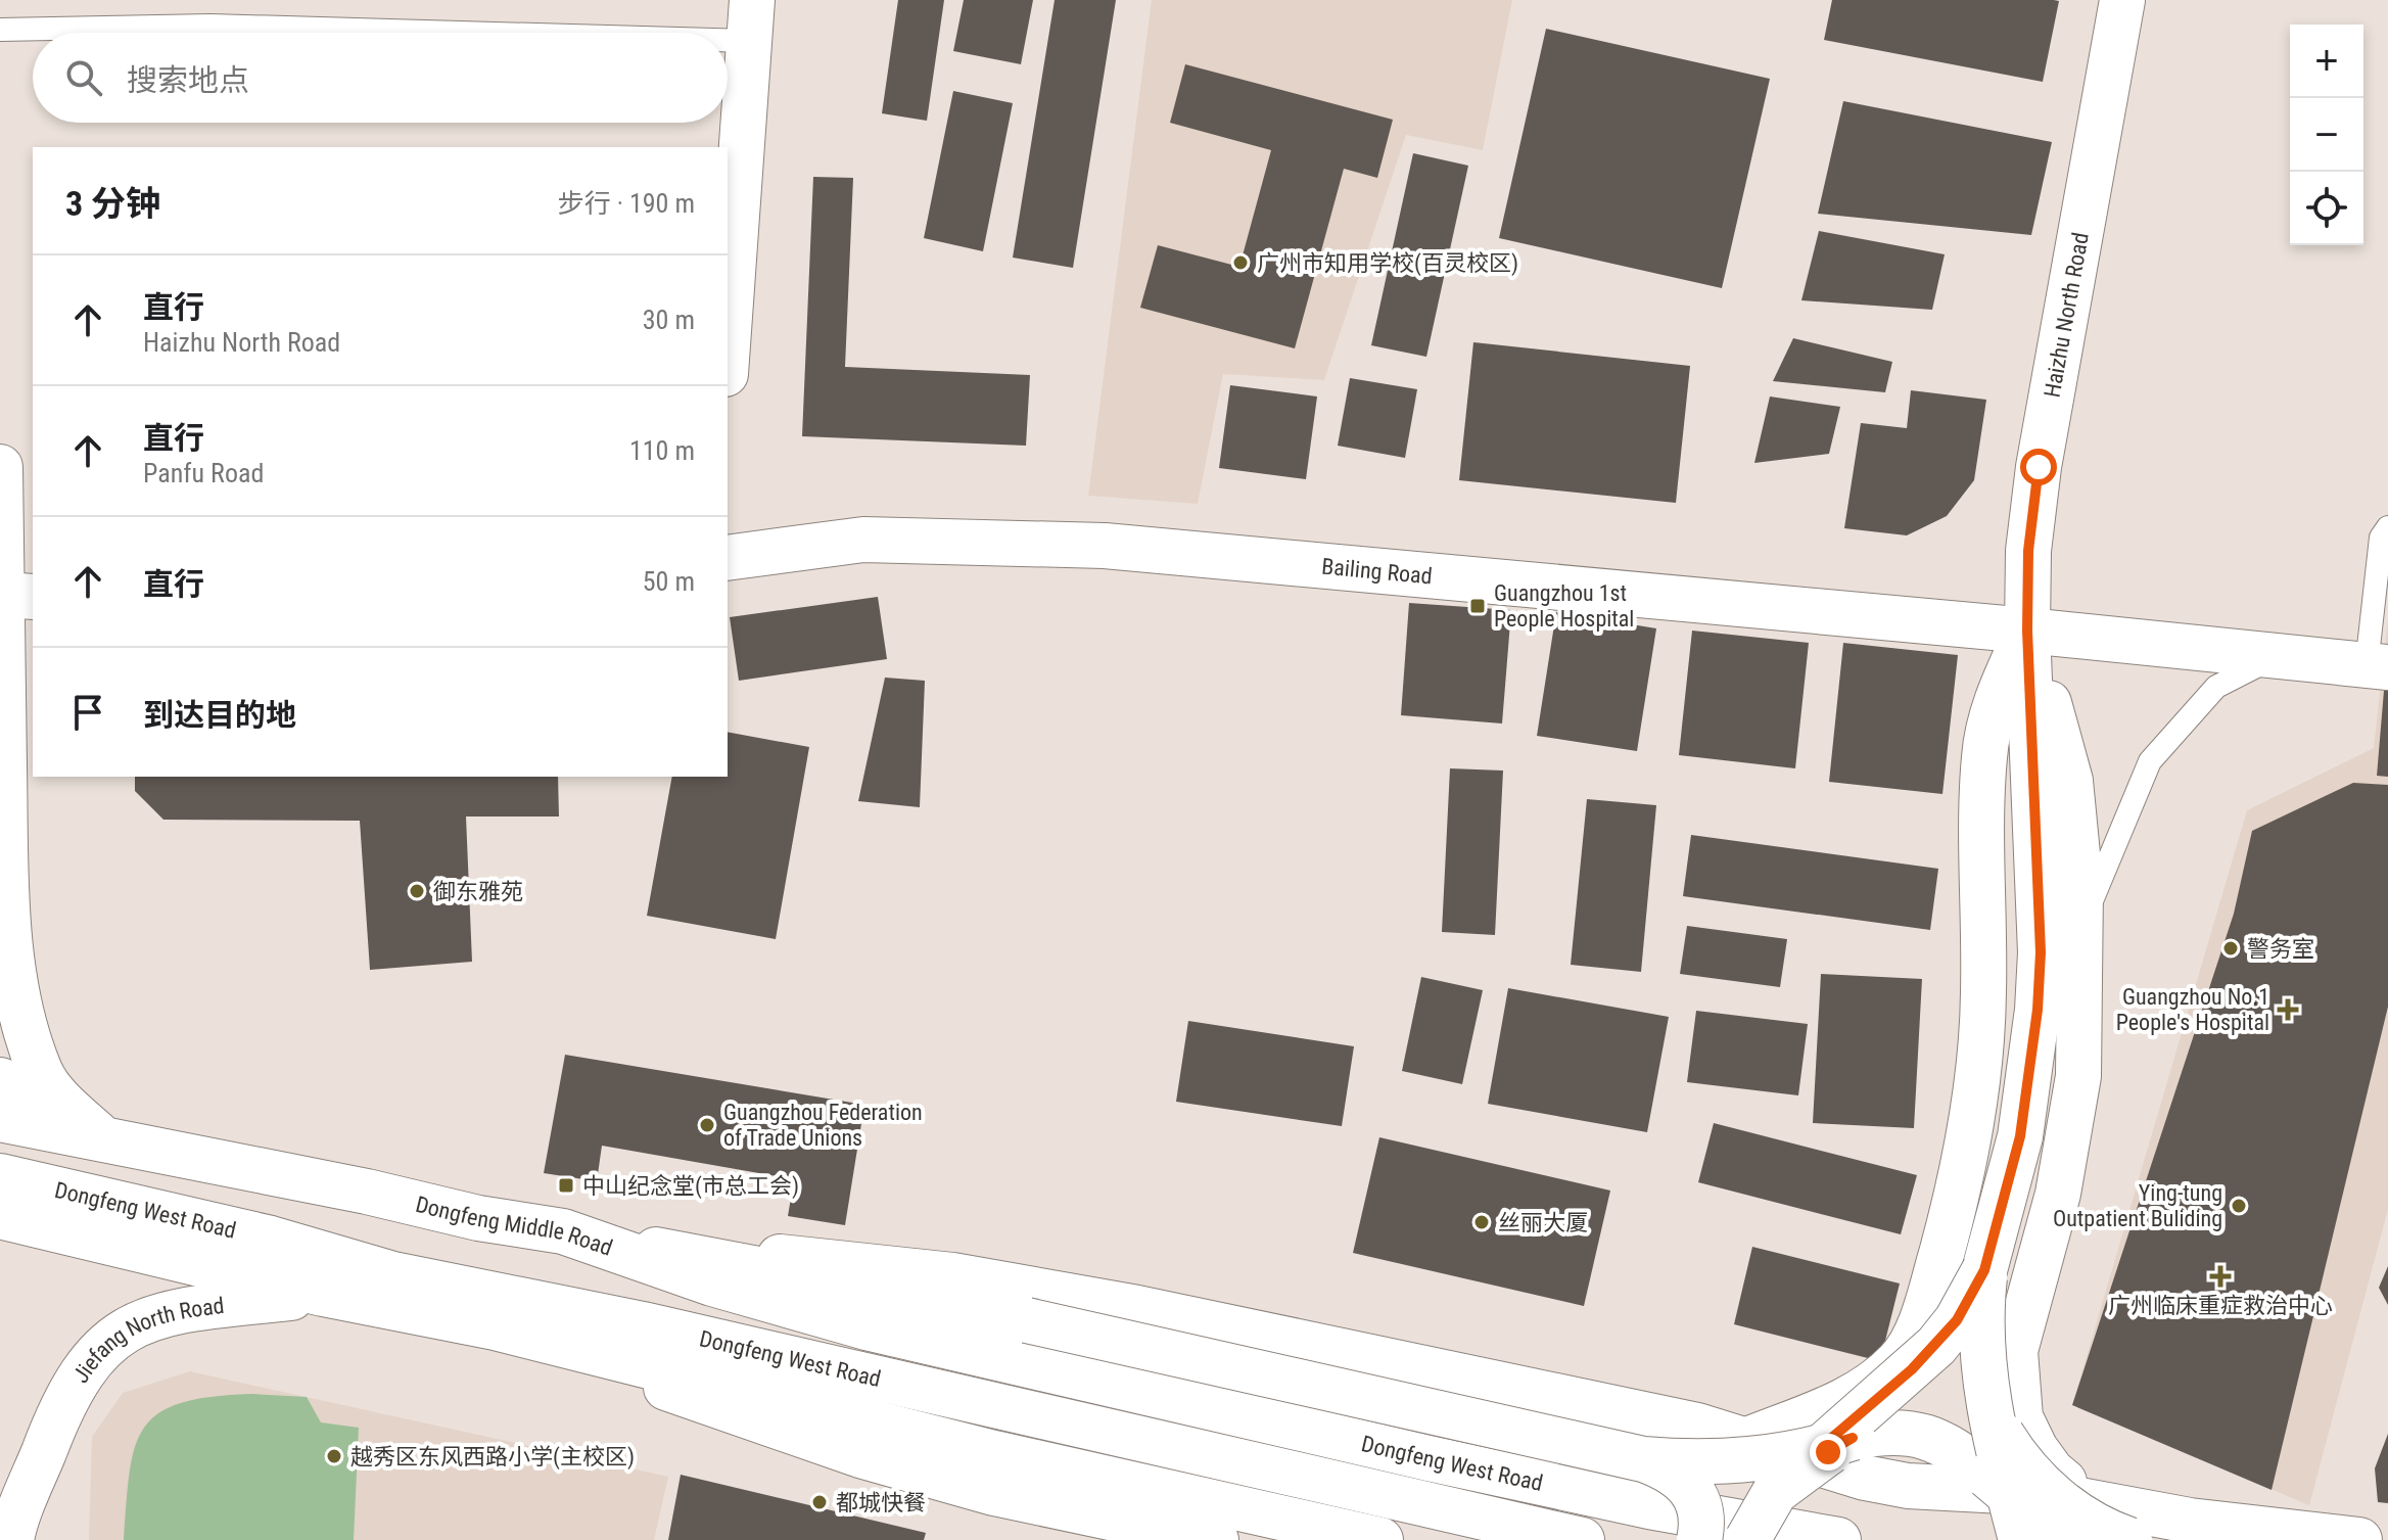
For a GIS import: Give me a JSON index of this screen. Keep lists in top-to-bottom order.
{
  "streets": {
    "main road": [
      "Haizhu North Road",
      "Bailing Road",
      "Dongfeng West Road",
      "Dongfeng Middle Road",
      "Jiefang North Road"
    ]
  },
  "crossings": [
    ["Haizhu North Road", "Bailing Road"],
    ["Dongfeng West Road", "Dongfeng Middle Road"],
    ["Dongfeng West Road", "Jiefang North Road"]
  ],
  "places": {
    "other": [
      "广州市知用学校(百灵校区)",
      "御东雅苑",
      "警务室",
      "Guangzhou Federation of Trade Unions",
      "Ying-tung Outpatient Buliding",
      "丝丽大厦",
      "越秀区东风西路小学(主校区)",
      "都城快餐"
    ],
    "transit": ["Guangzhou 1st People Hospital", "中山纪念堂(市总工会)"],
    "health": ["Guangzhou No.1 People's Hospital", "广州临床重症救治中心"]
  },
  "page": {
    "map_buttons": ["+", "−"],
    "search": "搜索地点",
    "heading": ["3 分钟", "步行 · 190 m"],
    "list": [
      ["直行", "Haizhu North Road", "30 m"],
      ["直行", "Panfu Road", "110 m"],
      ["直行", "50 m"],
      "到达目的地"
    ]
  }
}
